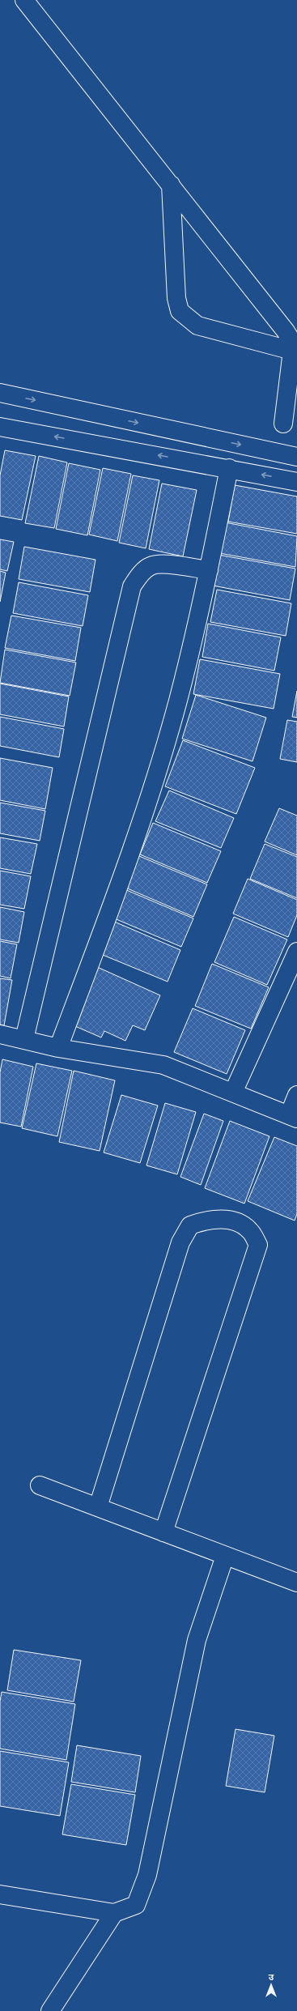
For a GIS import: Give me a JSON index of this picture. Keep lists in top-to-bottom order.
{
  "north": "top"
}
